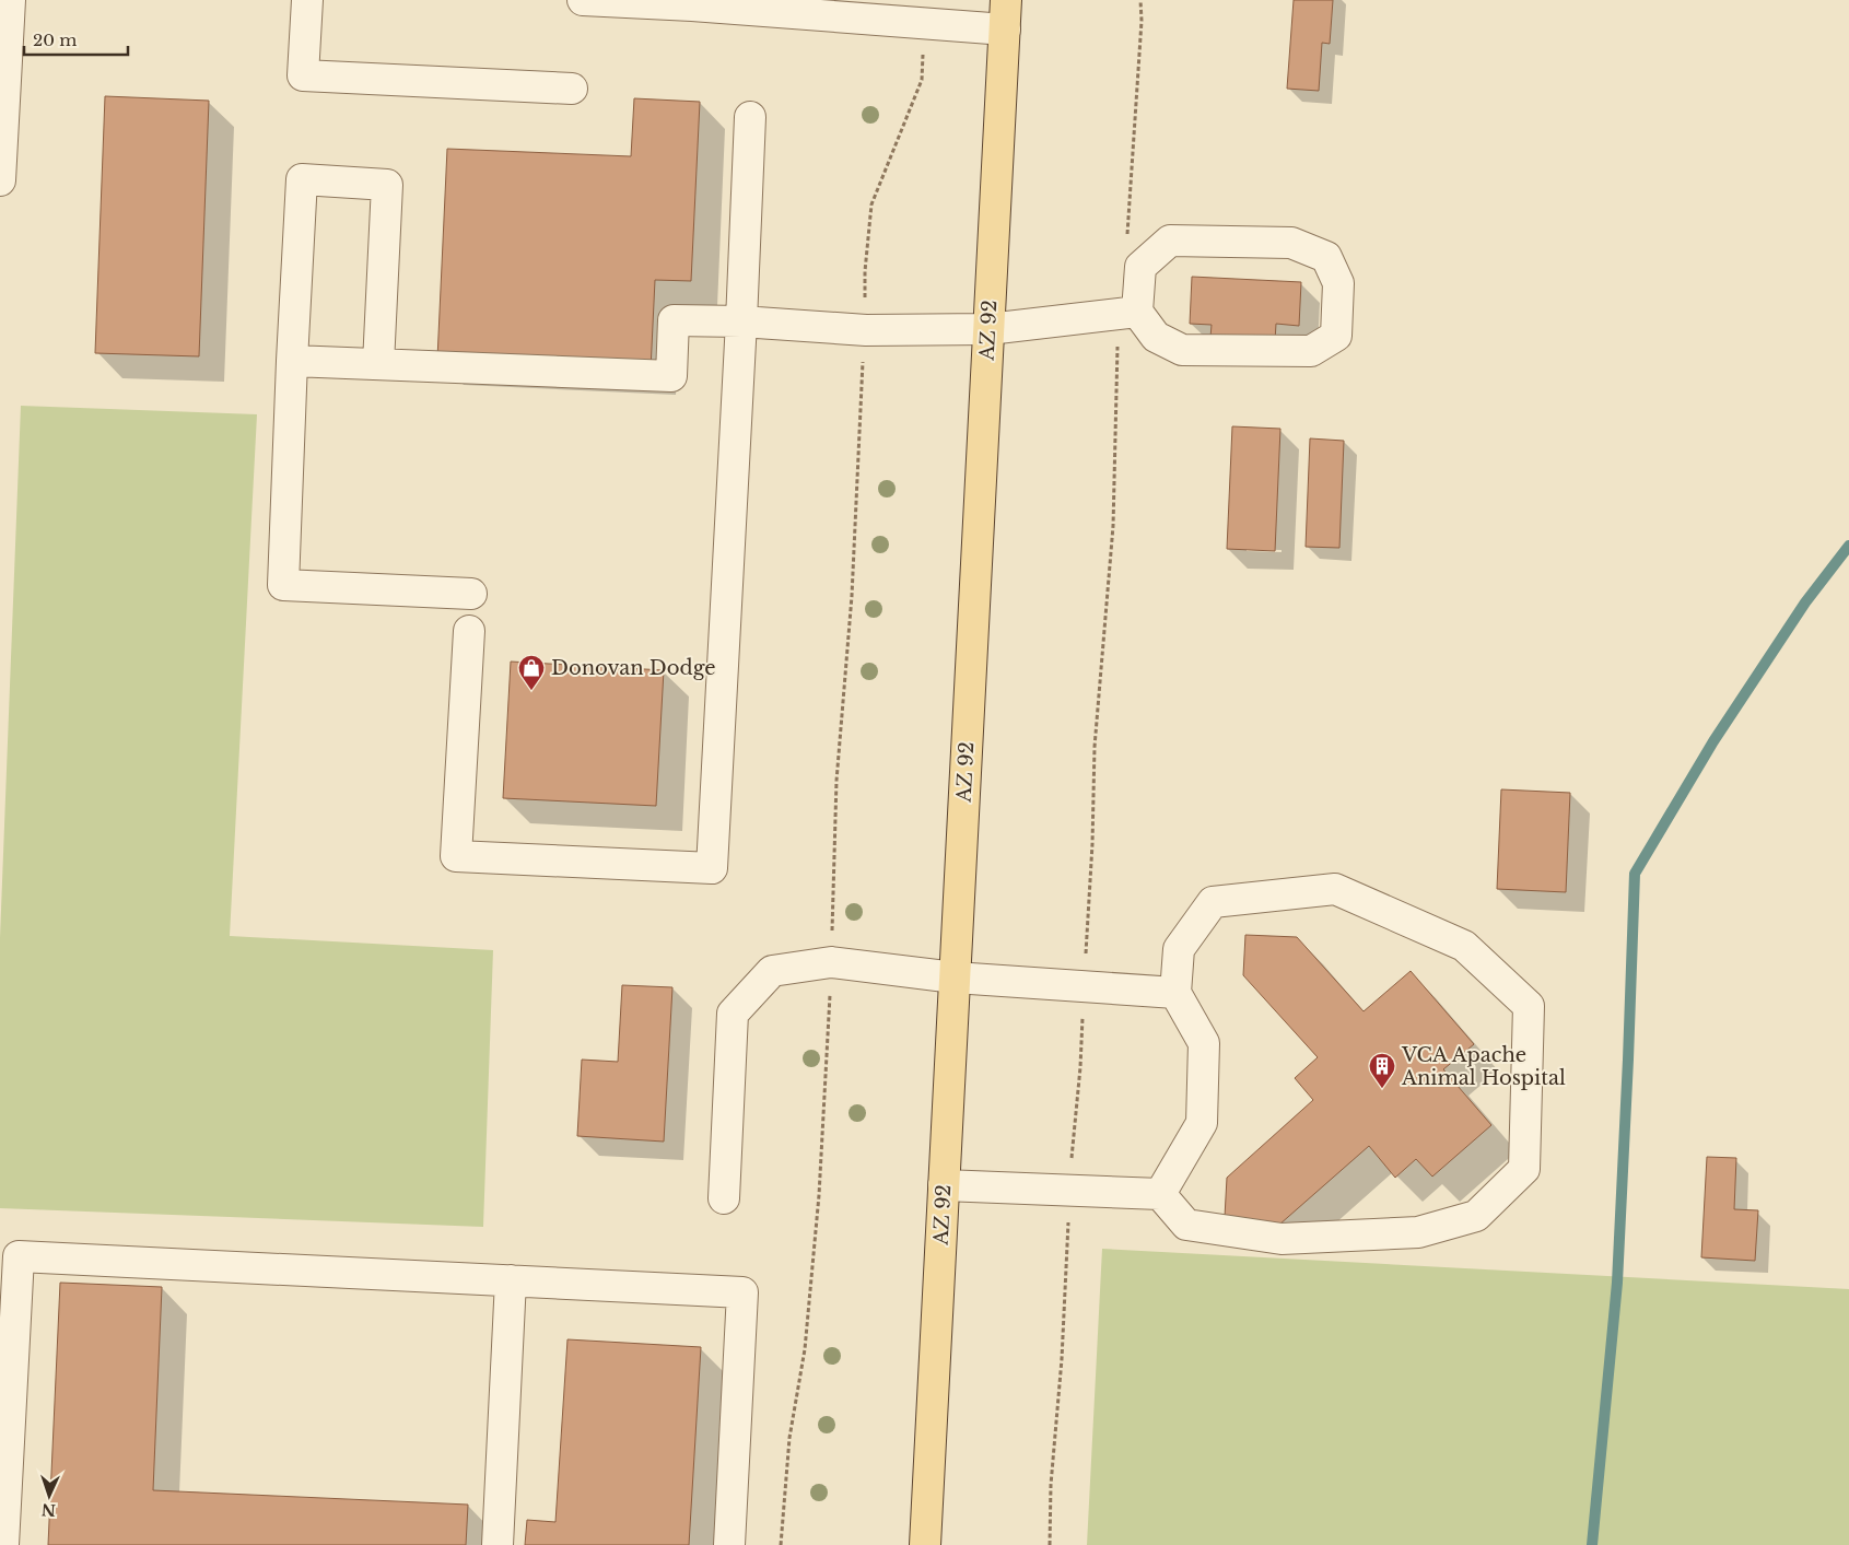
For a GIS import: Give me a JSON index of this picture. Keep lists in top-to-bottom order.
{
  "streets": {
    "main road": ["AZ 92"]
  },
  "places": {
    "shop": ["Donovan Dodge"],
    "building": ["VCA Apache Animal Hospital"]
  },
  "scale_bar": "20 m",
  "north": "bottom"
}
